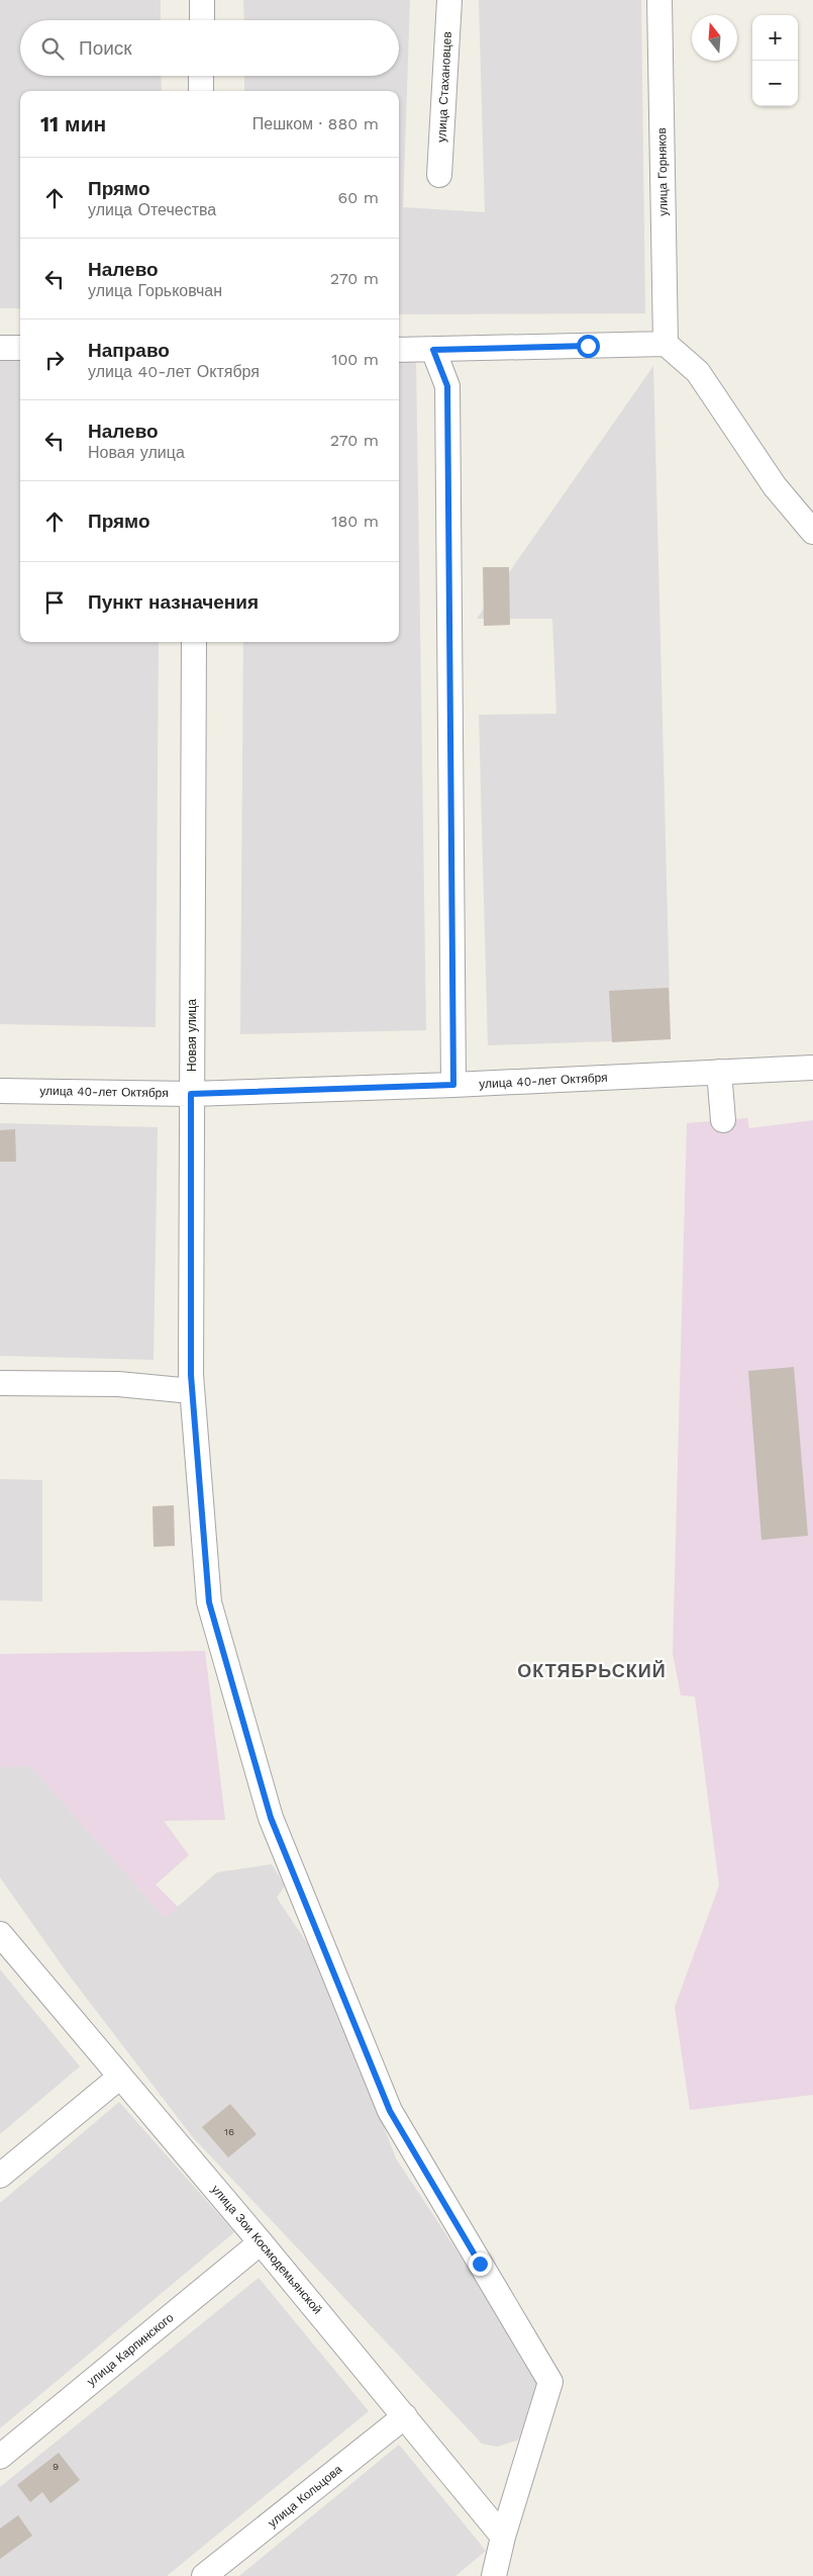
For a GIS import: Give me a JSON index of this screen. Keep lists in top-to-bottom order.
{
  "streets": {
    "street": [
      "улица Стахановцев",
      "улица Горняков",
      "Новая улица",
      "улица 40-лет Октября",
      "улица Зои Космодемьянской",
      "улица Карпинского",
      "улица Кольцова"
    ]
  },
  "crossings": [
    ["Новая улица", "улица 40-лет Октября"],
    ["Новая улица", "улица Зои Космодемьянской"],
    ["улица Зои Космодемьянской", "улица Карпинского"],
    ["улица Зои Космодемьянской", "улица Кольцова"]
  ],
  "districts": ["ОКТЯБРЬСКИЙ"],
  "house_numbers": ["16", "9"],
  "north": "top",
  "page": {
    "map_buttons": ["+", "−"],
    "search": "Поиск",
    "heading": ["11 мин", "Пешком · 880 m"],
    "list": [
      ["Прямо", "улица Отечества", "60 m"],
      ["Налево", "улица Горьковчан", "270 m"],
      ["Направо", "улица 40-лет Октября", "100 m"],
      ["Налево", "Новая улица", "270 m"],
      ["Прямо", "180 m"],
      "Пункт назначения"
    ]
  }
}
